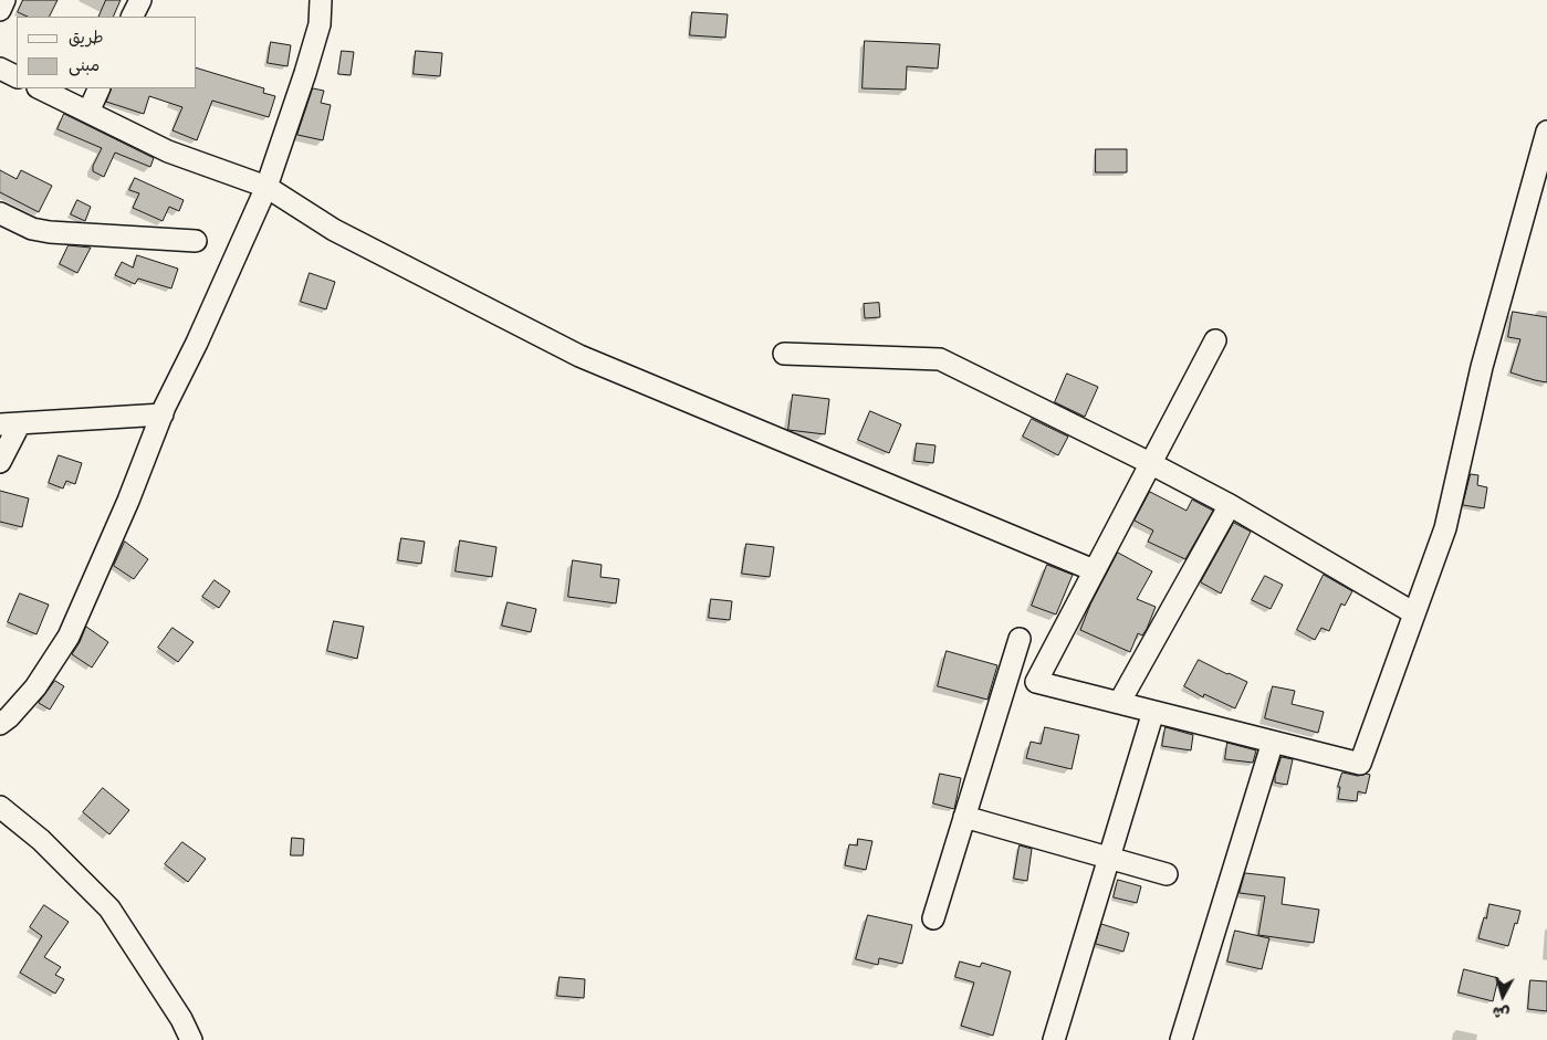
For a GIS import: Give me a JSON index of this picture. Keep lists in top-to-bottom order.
{
  "legend": ["طريق", "مبنى"],
  "north": "bottom"
}
